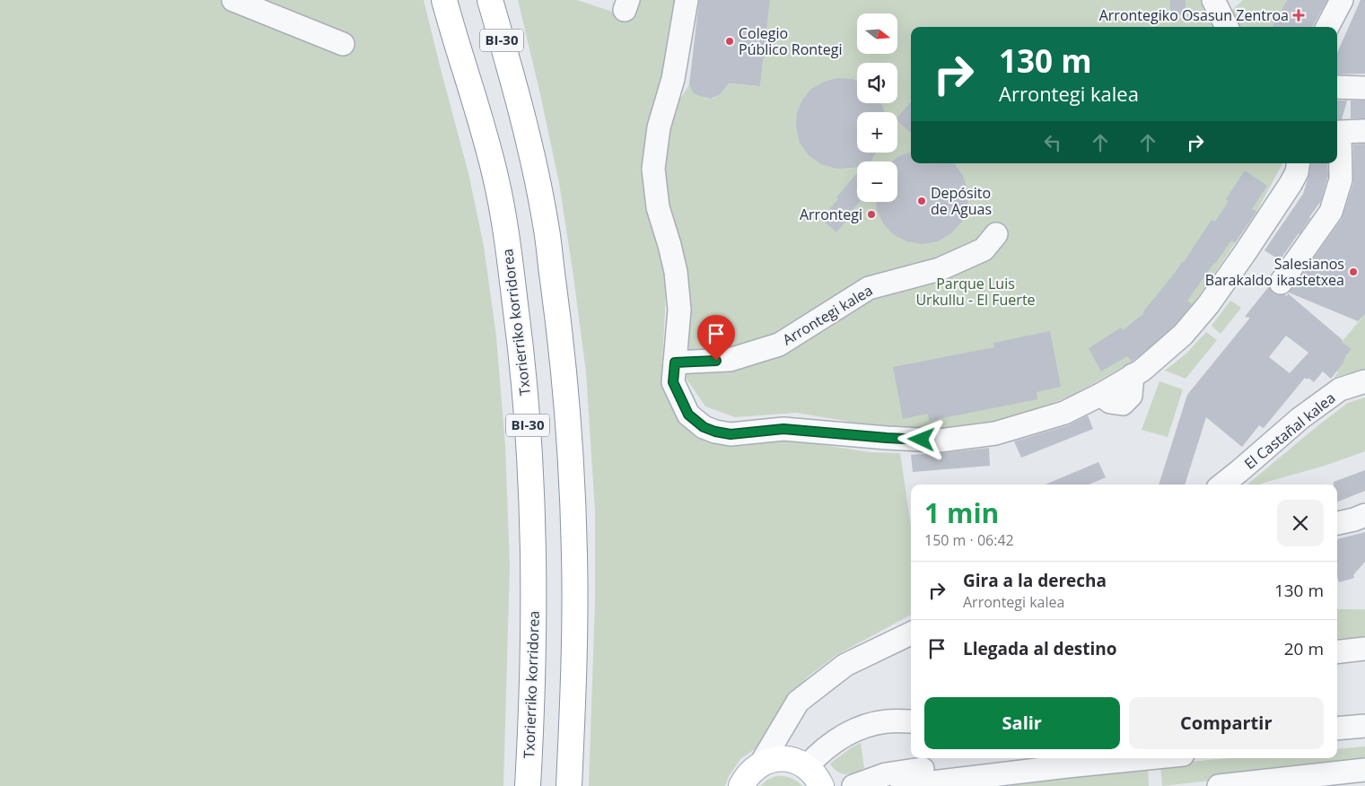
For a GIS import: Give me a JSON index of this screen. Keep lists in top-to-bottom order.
{
  "streets": {
    "main road": ["BI-30", "Txorierriko korridorea"],
    "street": ["Arrontegi kalea", "El Castañal kalea"]
  },
  "parks": ["Parque Luis Urkullu - El Fuerte"],
  "places": {
    "health": ["Arrontegiko Osasun Zentroa"],
    "other": [
      "Colegio Público Rontegi",
      "Depósito de Aguas",
      "Arrontegi",
      "Salesianos Barakaldo ikastetxea"
    ]
  },
  "north": "right",
  "page": {
    "map_buttons": ["+", "−"],
    "turn": ["130 m", "Arrontegi kalea"],
    "heading": ["1 min", "150 m · 06:42"],
    "list": [
      {
        "name": "Gira a la derecha",
        "note": "Arrontegi kalea",
        "value": "130 m"
      },
      {
        "name": "Llegada al destino",
        "value": "20 m"
      }
    ],
    "buttons": ["Salir", "Compartir"]
  }
}
